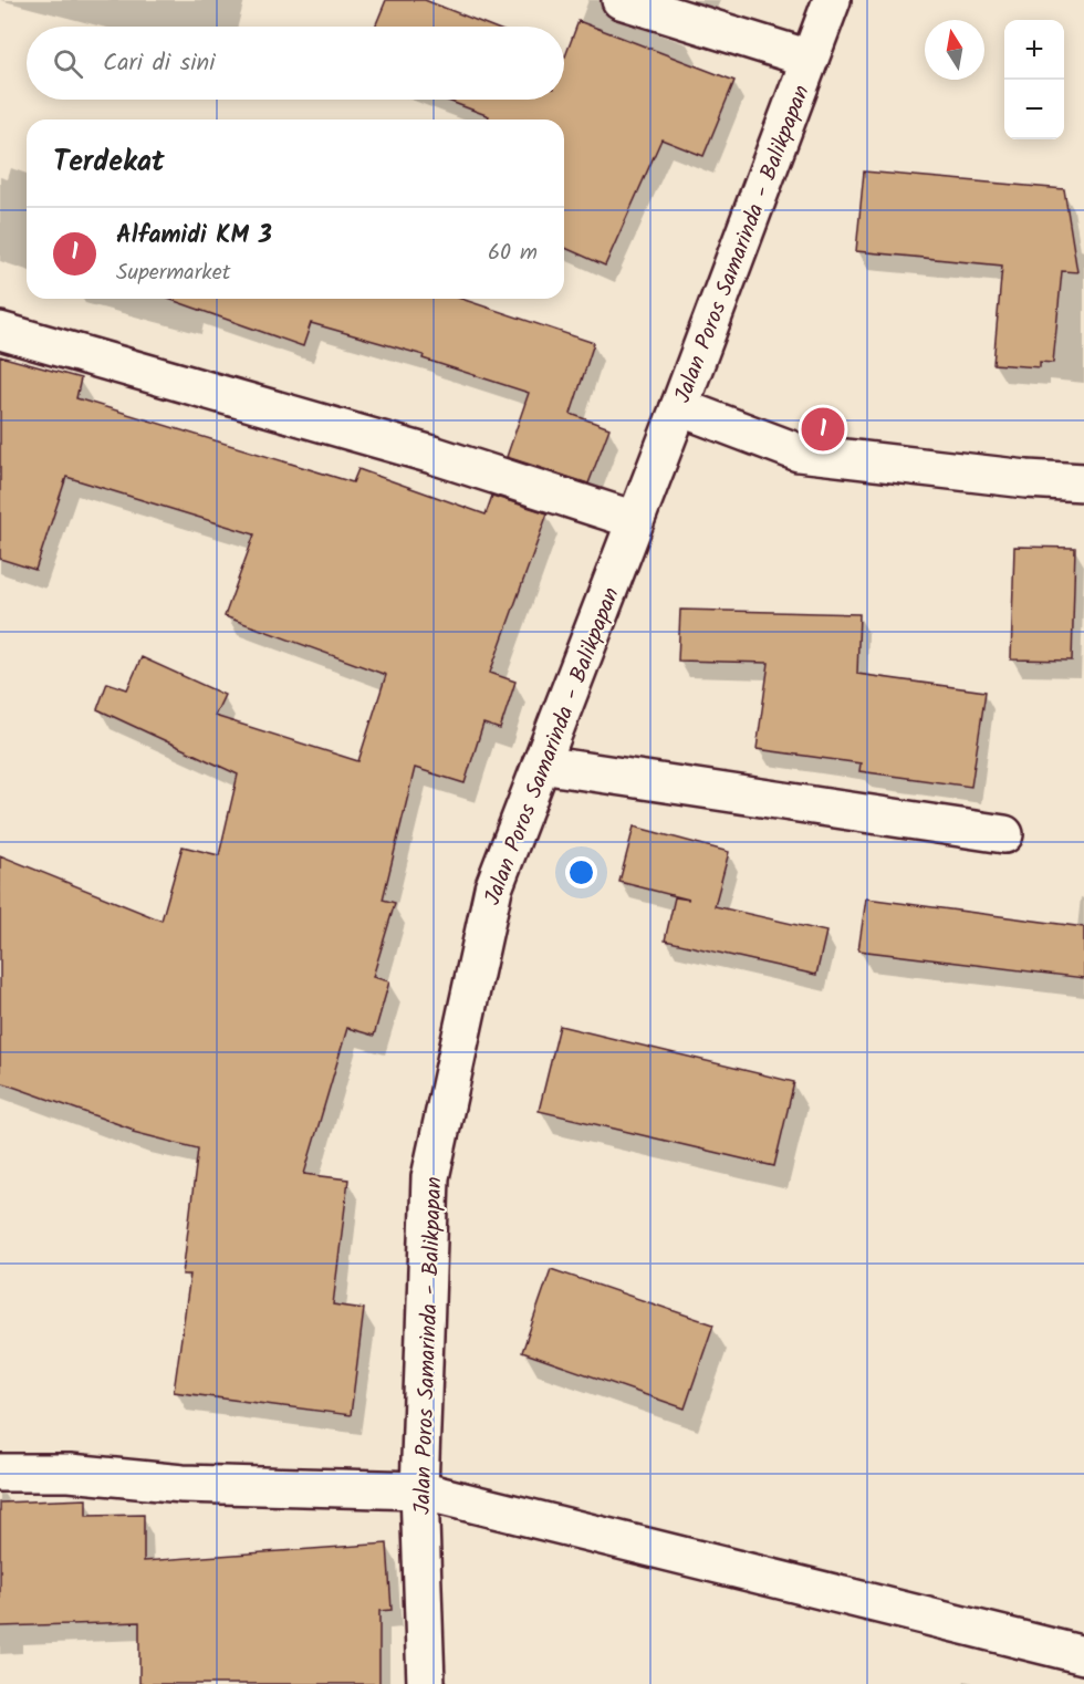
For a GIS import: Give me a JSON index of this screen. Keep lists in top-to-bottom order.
{
  "streets": {
    "main road": ["Jalan Poros Samarinda - Balikpapan"]
  },
  "north": "top",
  "page": {
    "map_buttons": ["+", "−"],
    "search": "Cari di sini",
    "heading": "Terdekat",
    "list": [
      {
        "mark": "1",
        "name": "Alfamidi KM 3",
        "note": "Supermarket",
        "value": "60 m"
      }
    ],
    "pins": "1"
  }
}
